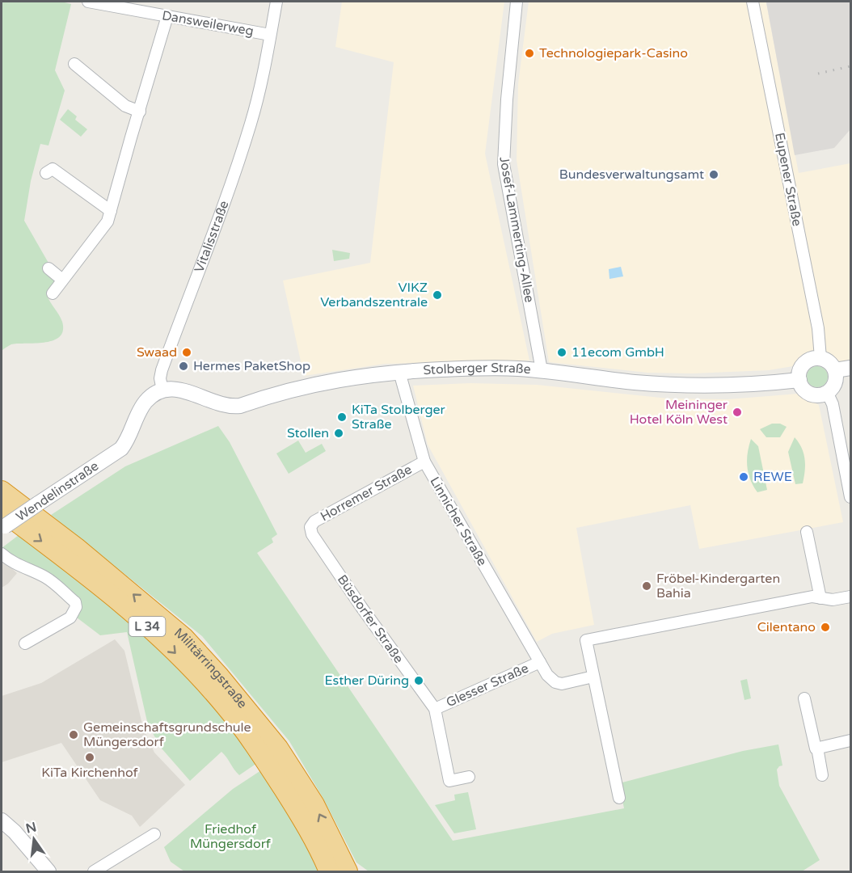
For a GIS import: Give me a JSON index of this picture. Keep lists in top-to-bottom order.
{
  "streets": {
    "highway": ["L 34", "Militärringstraße"],
    "street": [
      "Dansweilerweg",
      "Eupener Straße",
      "Josef-Lammerting-Allee",
      "Vitalisstraße",
      "Stolberger Straße",
      "Wendelinstraße",
      "Horremer Straße",
      "Linnicher Straße",
      "Büsdorfer Straße",
      "Glesser Straße"
    ]
  },
  "crossings": [
    ["Dansweilerweg", "Vitalisstraße"],
    ["Eupener Straße", "Stolberger Straße"],
    ["Josef-Lammerting-Allee", "Stolberger Straße"],
    ["Vitalisstraße", "Stolberger Straße"],
    ["Vitalisstraße", "Wendelinstraße"],
    ["Stolberger Straße", "Wendelinstraße"],
    ["Stolberger Straße", "Linnicher Straße"],
    ["Wendelinstraße", "Militärringstraße"],
    ["Horremer Straße", "Linnicher Straße"],
    ["Horremer Straße", "Büsdorfer Straße"],
    ["Linnicher Straße", "Glesser Straße"],
    ["Büsdorfer Straße", "Glesser Straße"]
  ],
  "parks": ["Friedhof Müngersdorf"],
  "places": [
    "Technologiepark-Casino",
    "Bundesverwaltungsamt",
    "VIKZ Verbandszentrale",
    "Swaad",
    "11ecom GmbH",
    "Hermes PaketShop",
    "Meininger Hotel Köln West",
    "KiTa Stolberger Straße",
    "Stollen",
    "REWE",
    "Fröbel-Kindergarten Bahia",
    "Cilentano",
    "Esther Düring",
    "Gemeinschaftsgrundschule Müngersdorf",
    "KiTa Kirchenhof"
  ],
  "north": "top"
}
